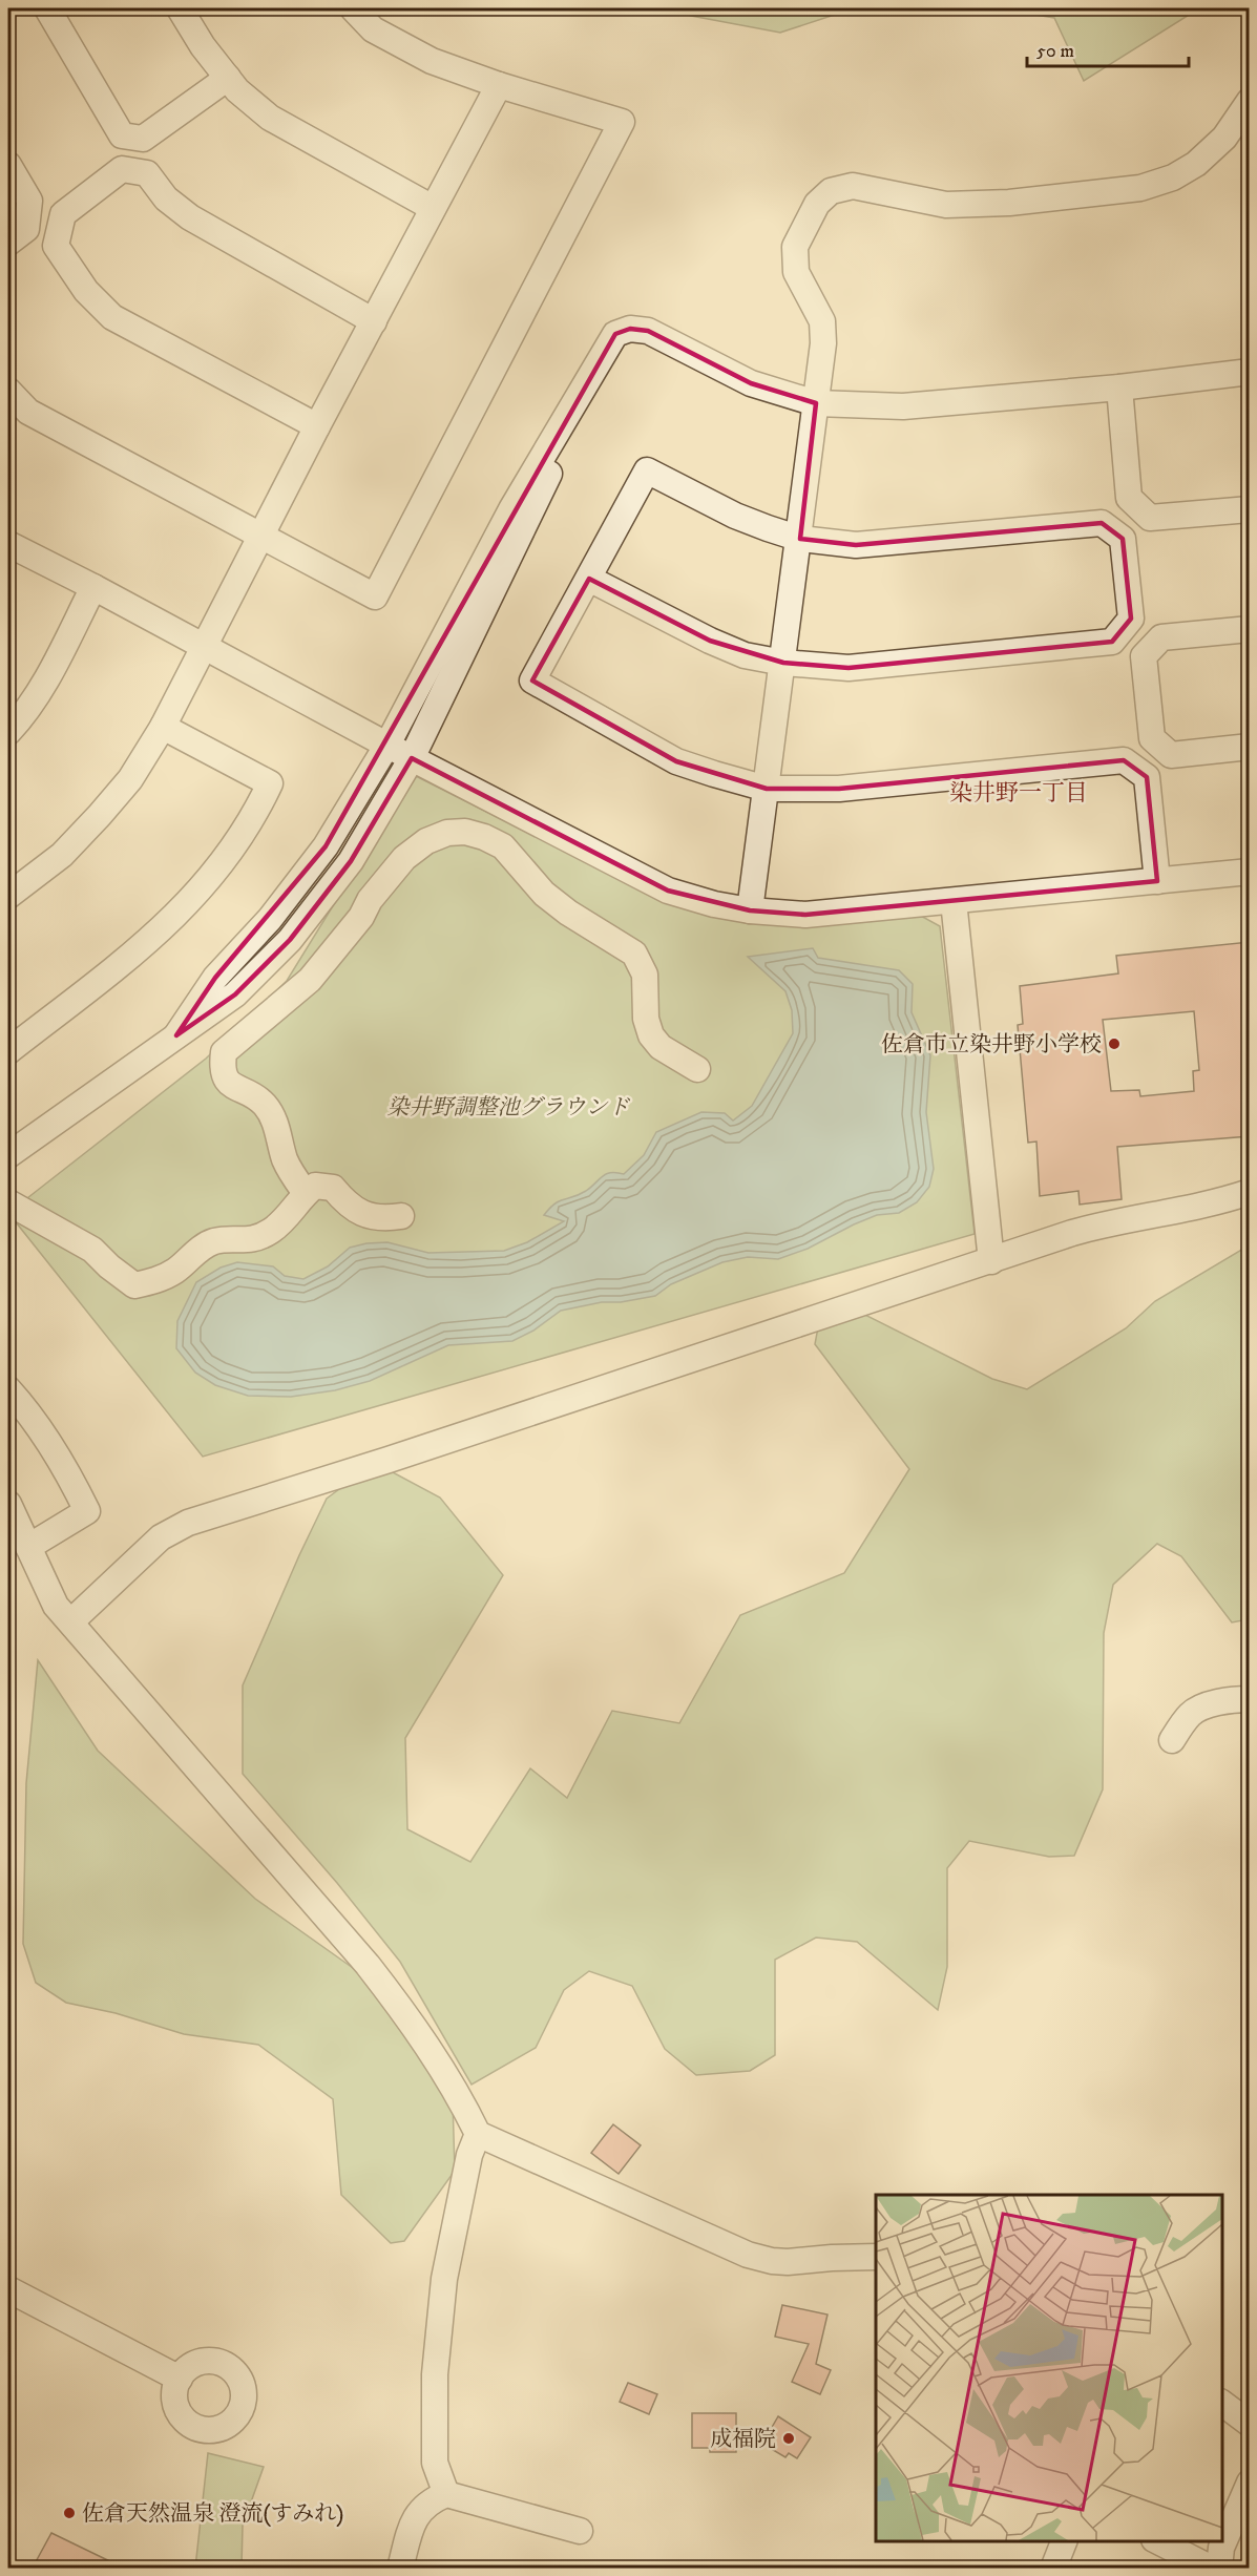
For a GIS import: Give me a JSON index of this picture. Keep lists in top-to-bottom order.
{
  "districts": ["染井野一丁目"],
  "parks": ["染井野調整池グラウンド"],
  "places": ["佐倉市立染井野小学校", "成福院", "佐倉天然温泉 澄流(すみれ)"],
  "scale_bar": "50 m"
}
